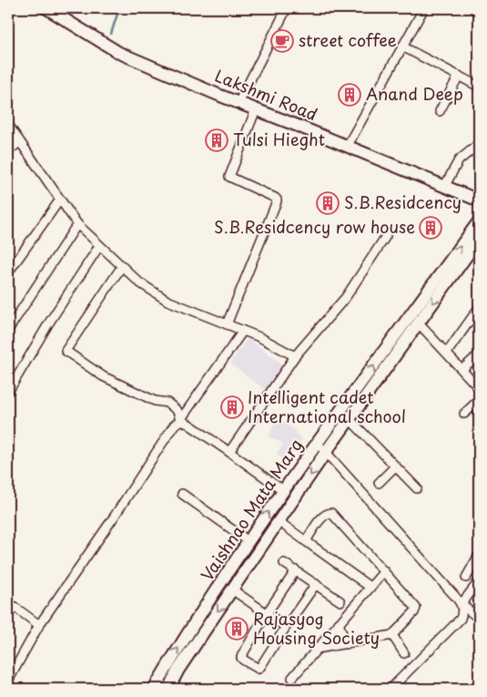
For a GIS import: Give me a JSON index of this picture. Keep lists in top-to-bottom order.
{
  "streets": {
    "main road": ["Lakshmi Road", "Vaishnao Mata Marg"]
  },
  "places": {
    "cafe": ["street coffee"],
    "building": [
      "Anand Deep",
      "Tulsi Hieght",
      "S.B.Residcency",
      "S.B.Residcency row house",
      "Intelligent cadet International school",
      "Rajasyog Housing Society"
    ]
  }
}
